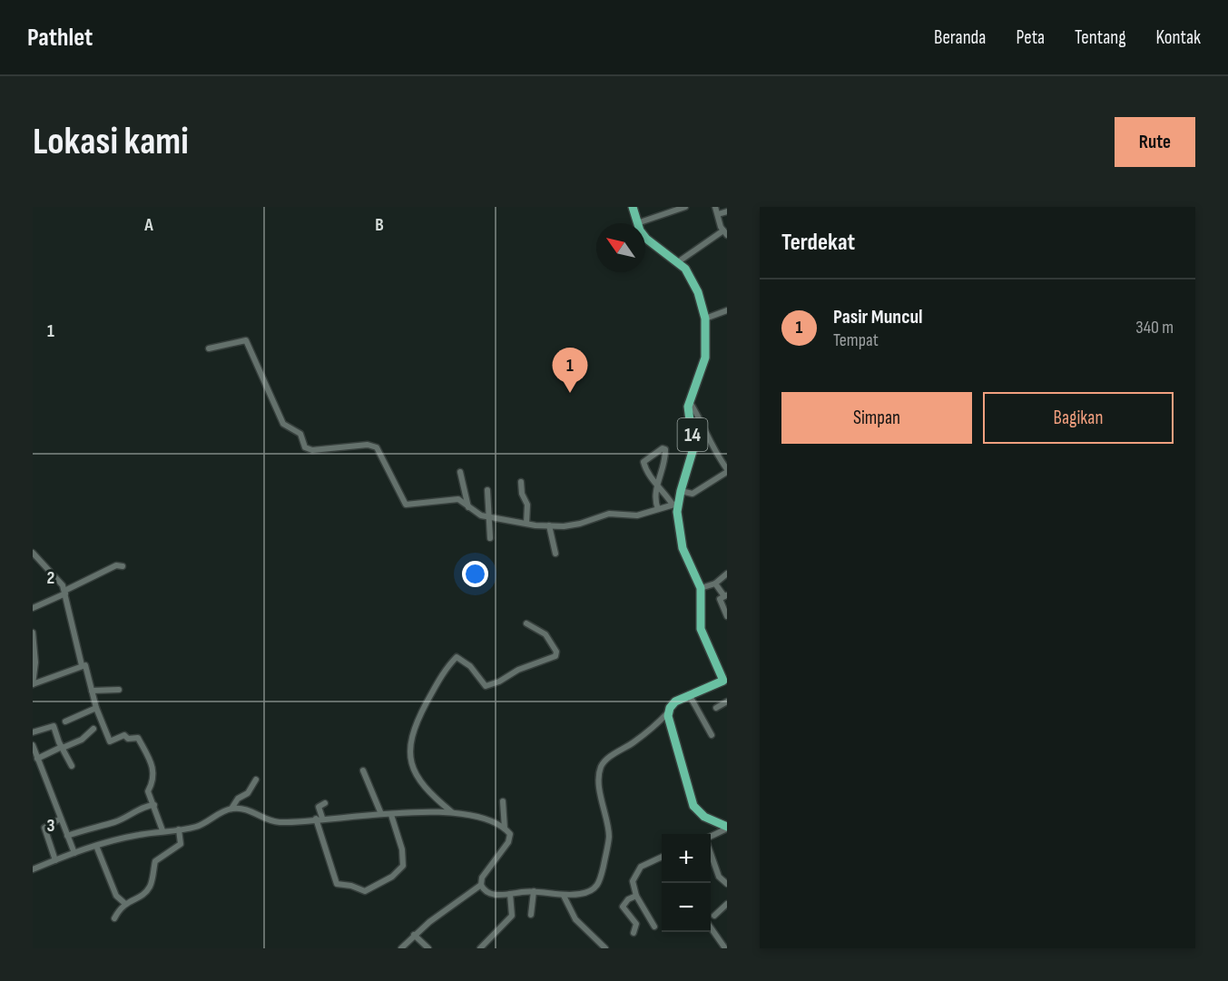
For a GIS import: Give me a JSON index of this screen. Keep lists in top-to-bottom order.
{
  "streets": {
    "highway": ["14"]
  },
  "north": "top left",
  "page": {
    "header": "Pathlet",
    "nav": [
      "Beranda",
      "Peta",
      "Tentang",
      "Kontak"
    ],
    "buttons": [
      "Rute",
      ["Simpan", "Bagikan"]
    ],
    "title": "Lokasi kami",
    "heading": "Terdekat",
    "list": [
      {
        "mark": "1",
        "name": "Pasir Muncul",
        "note": "Tempat",
        "value": "340 m"
      }
    ],
    "pins": "1",
    "map_buttons": ["+", "−"]
  },
  "grid": {
    "columns": ["A", "B"],
    "rows": ["1", "2", "3"]
  }
}
